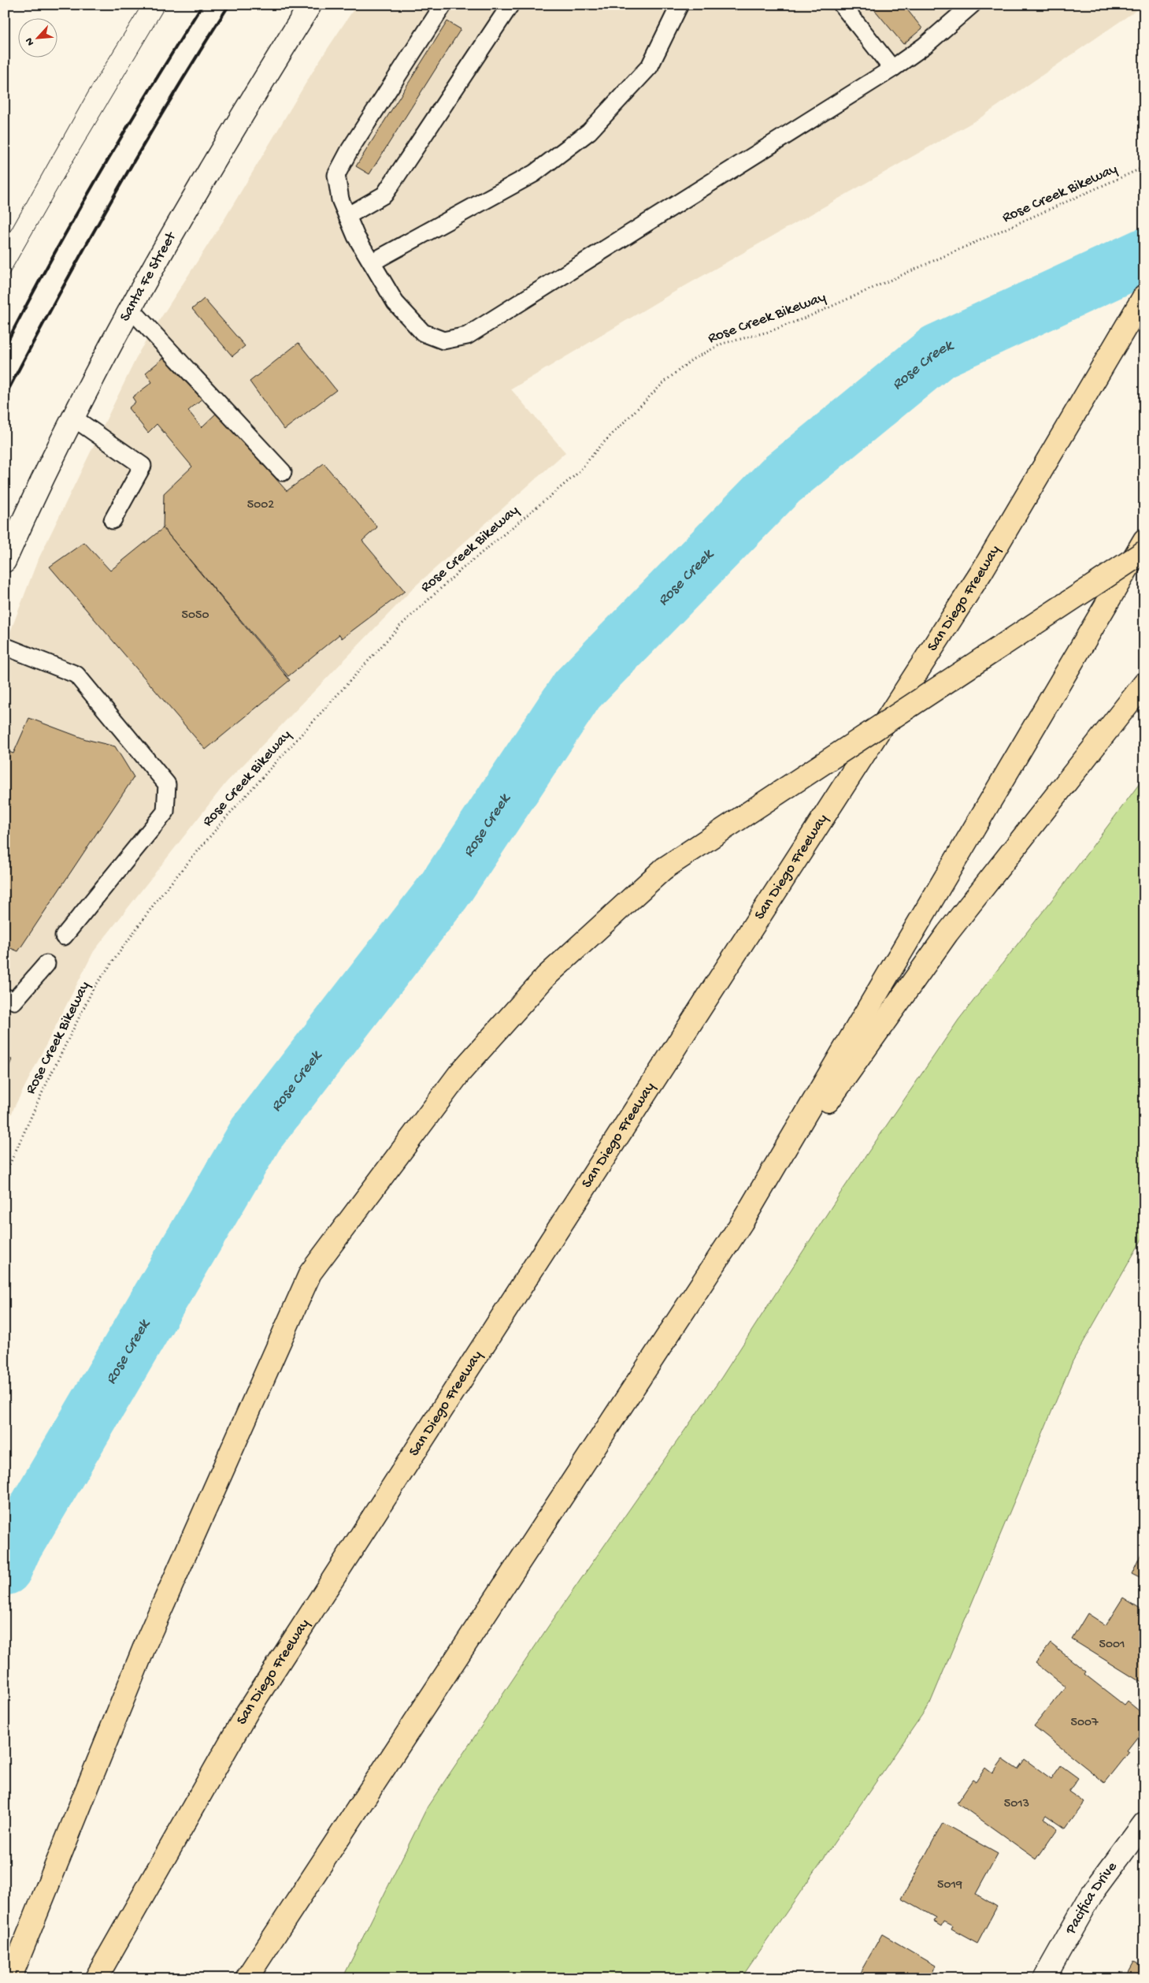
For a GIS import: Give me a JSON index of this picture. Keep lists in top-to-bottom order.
{
  "streets": {
    "highway": ["San Diego Freeway"],
    "street": ["Santa Fe Street", "Pacifica Drive"],
    "path": ["Rose Creek Bikeway"]
  },
  "water": ["Rose Creek"],
  "house_numbers": [
    "5002",
    "5050",
    "5001",
    "5007",
    "5013",
    "5019"
  ],
  "north": "bottom left"
}
